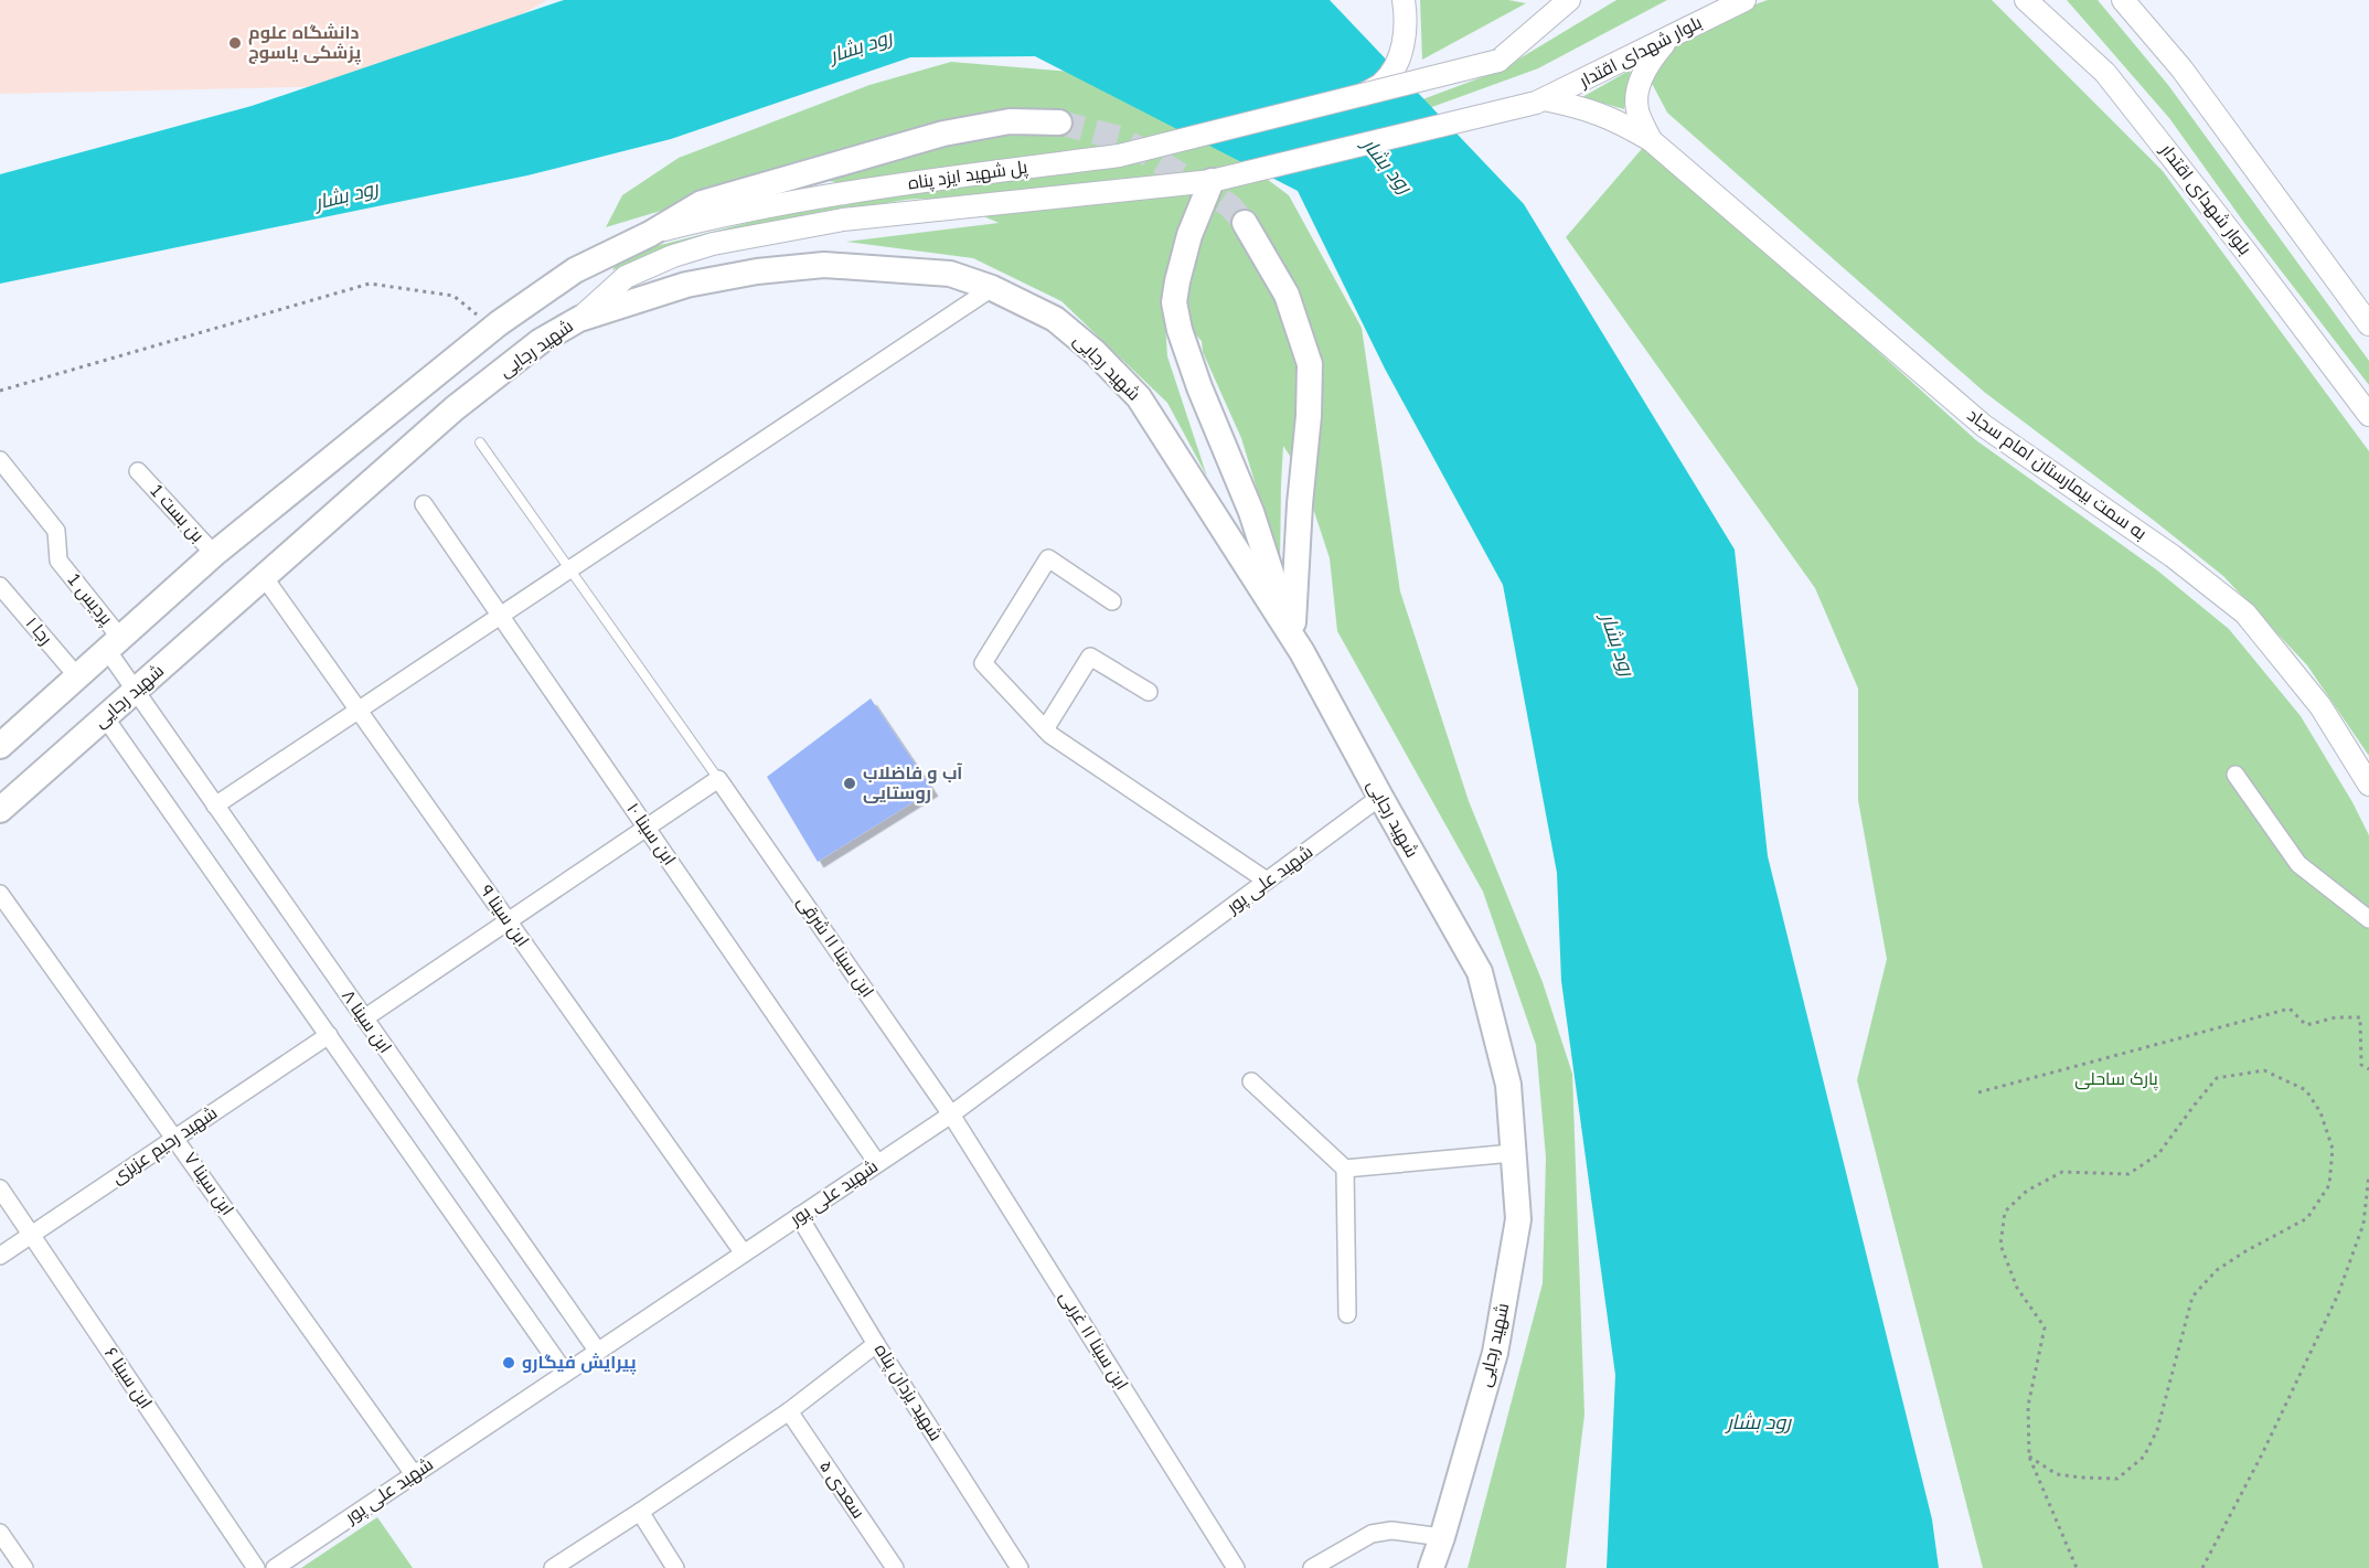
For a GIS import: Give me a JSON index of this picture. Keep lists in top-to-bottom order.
{
  "streets": {
    "main road": ["پل شهید ایزد پناه", "شهید رجایی"],
    "street": [
      "بلوار شهدای اقتدار",
      "به سمت بیمارستان امام سجاد",
      "بن بست 1",
      "پردیس 1",
      "رجا ۱",
      "ابن سینا ۱۰",
      "شهید علی پور",
      "ابن سینا ۹",
      "ابن سینا ۱۱ شرقی",
      "ابن سینا ۸",
      "شهید رحیم عزیزی",
      "ابن سینا ۷",
      "ابن سینا ۱۱ غربی",
      "ابن سینا ۶",
      "شهید یزدان پناه",
      "سعدی ۵"
    ]
  },
  "crossings": [
    ["بلوار شهدای اقتدار", "پل شهید ایزد پناه"],
    ["بلوار شهدای اقتدار", "به سمت بیمارستان امام سجاد"],
    ["پل شهید ایزد پناه", "شهید رجایی"],
    ["پل شهید ایزد پناه", "به سمت بیمارستان امام سجاد"],
    ["شهید رجایی", "پردیس 1"],
    ["شهید رجایی", "شهید علی پور"],
    ["شهید رجایی", "ابن سینا ۹"],
    ["شهید رجایی", "ابن سینا ۸"],
    ["پردیس 1", "ابن سینا ۸"],
    ["ابن سینا ۱۰", "شهید علی پور"],
    ["شهید علی پور", "ابن سینا ۹"],
    ["شهید علی پور", "ابن سینا ۱۱ شرقی"],
    ["شهید علی پور", "ابن سینا ۸"],
    ["شهید علی پور", "ابن سینا ۷"],
    ["شهید علی پور", "ابن سینا ۱۱ غربی"],
    ["شهید علی پور", "شهید یزدان پناه"],
    ["ابن سینا ۱۱ شرقی", "ابن سینا ۱۱ غربی"],
    ["شهید رحیم عزیزی", "ابن سینا ۷"],
    ["شهید رحیم عزیزی", "ابن سینا ۶"]
  ],
  "water": ["رود بشار"],
  "parks": ["پارک ساحلی"],
  "places": ["دانشگاه علوم پزشکی یاسوج", "آب و فاضلاب روستایی", "پیرایش فیگارو"]
}
